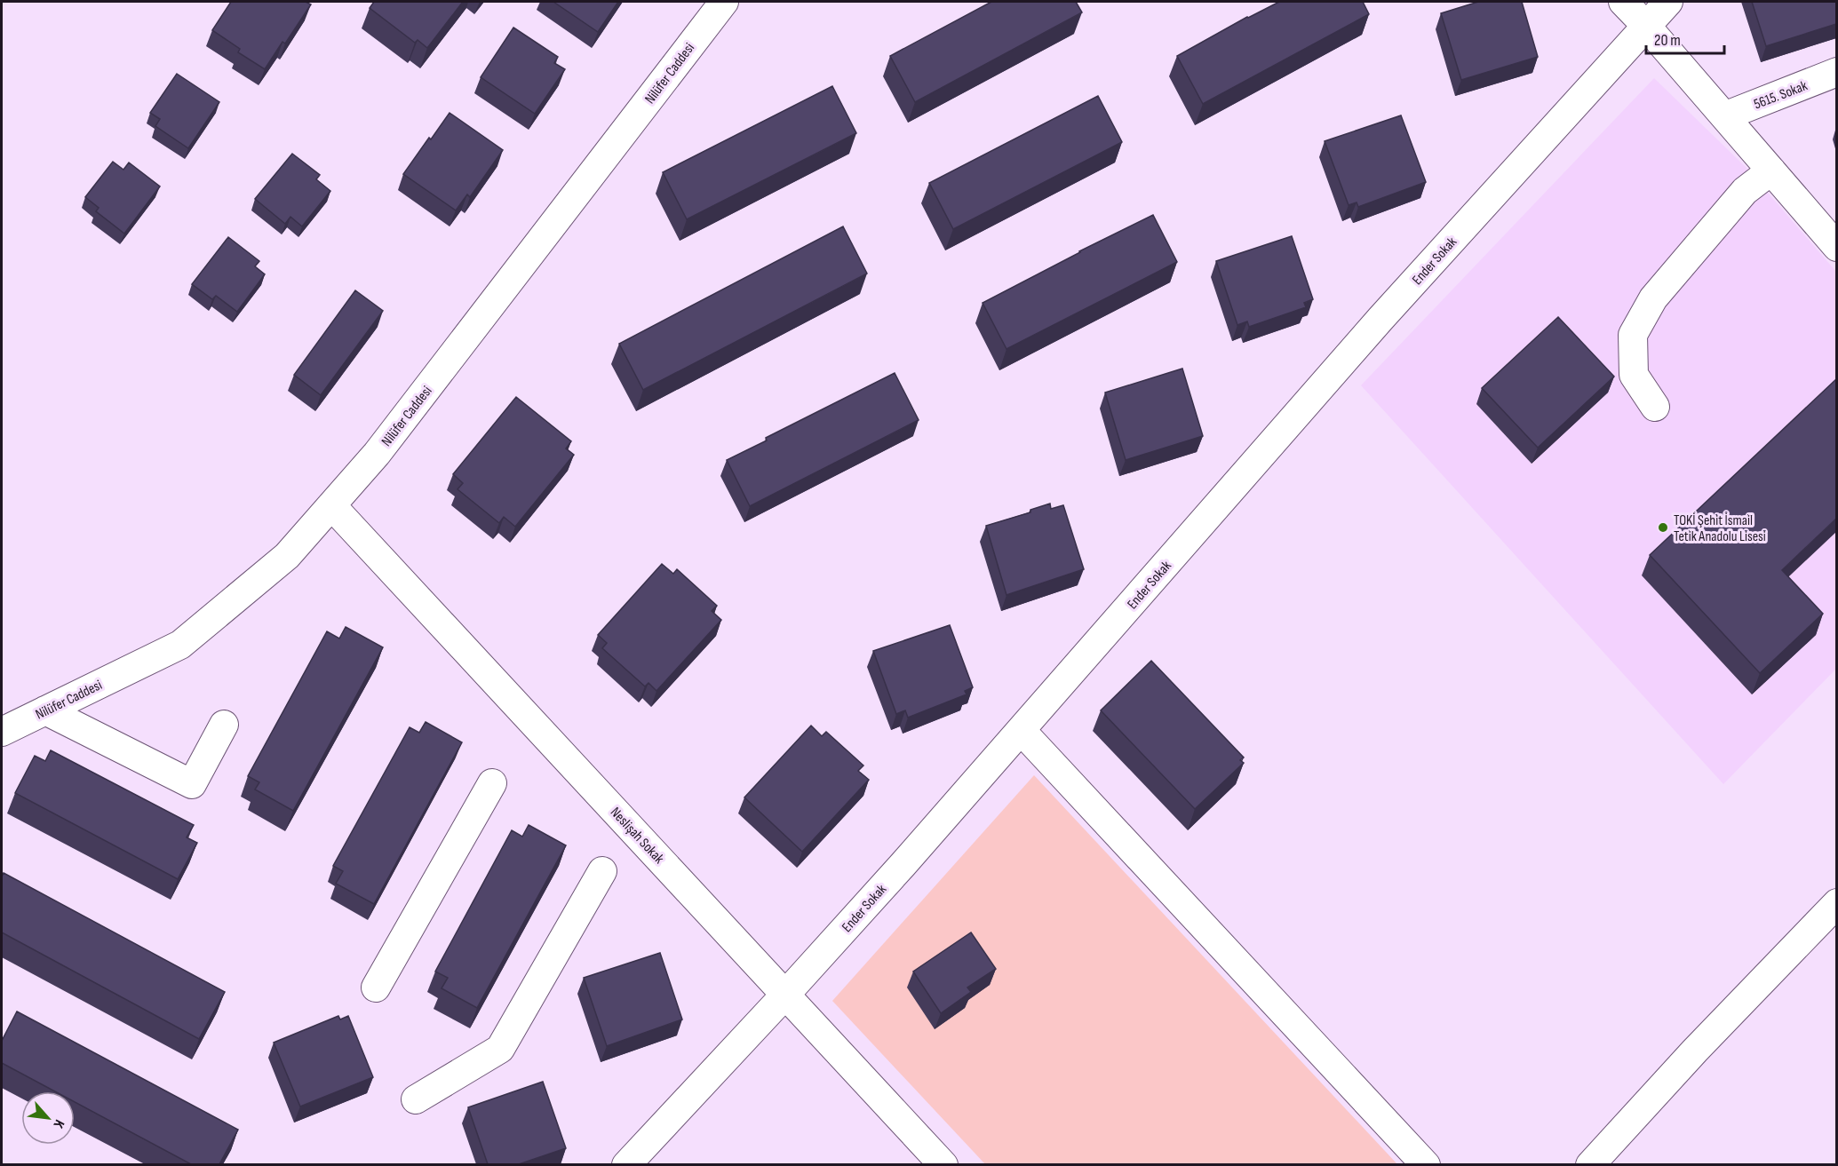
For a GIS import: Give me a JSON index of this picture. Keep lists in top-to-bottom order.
{
  "streets": {
    "street": [
      "Nilüfer Caddesi",
      "5615. Sokak",
      "Ender Sokak",
      "Neslişah Sokak"
    ]
  },
  "crossings": [
    ["Nilüfer Caddesi", "Neslişah Sokak"],
    ["Ender Sokak", "Neslişah Sokak"]
  ],
  "places": ["TOKİ Şehit İsmail Tetik Anadolu Lisesi"],
  "scale_bar": "20 m",
  "north": "bottom right"
}
